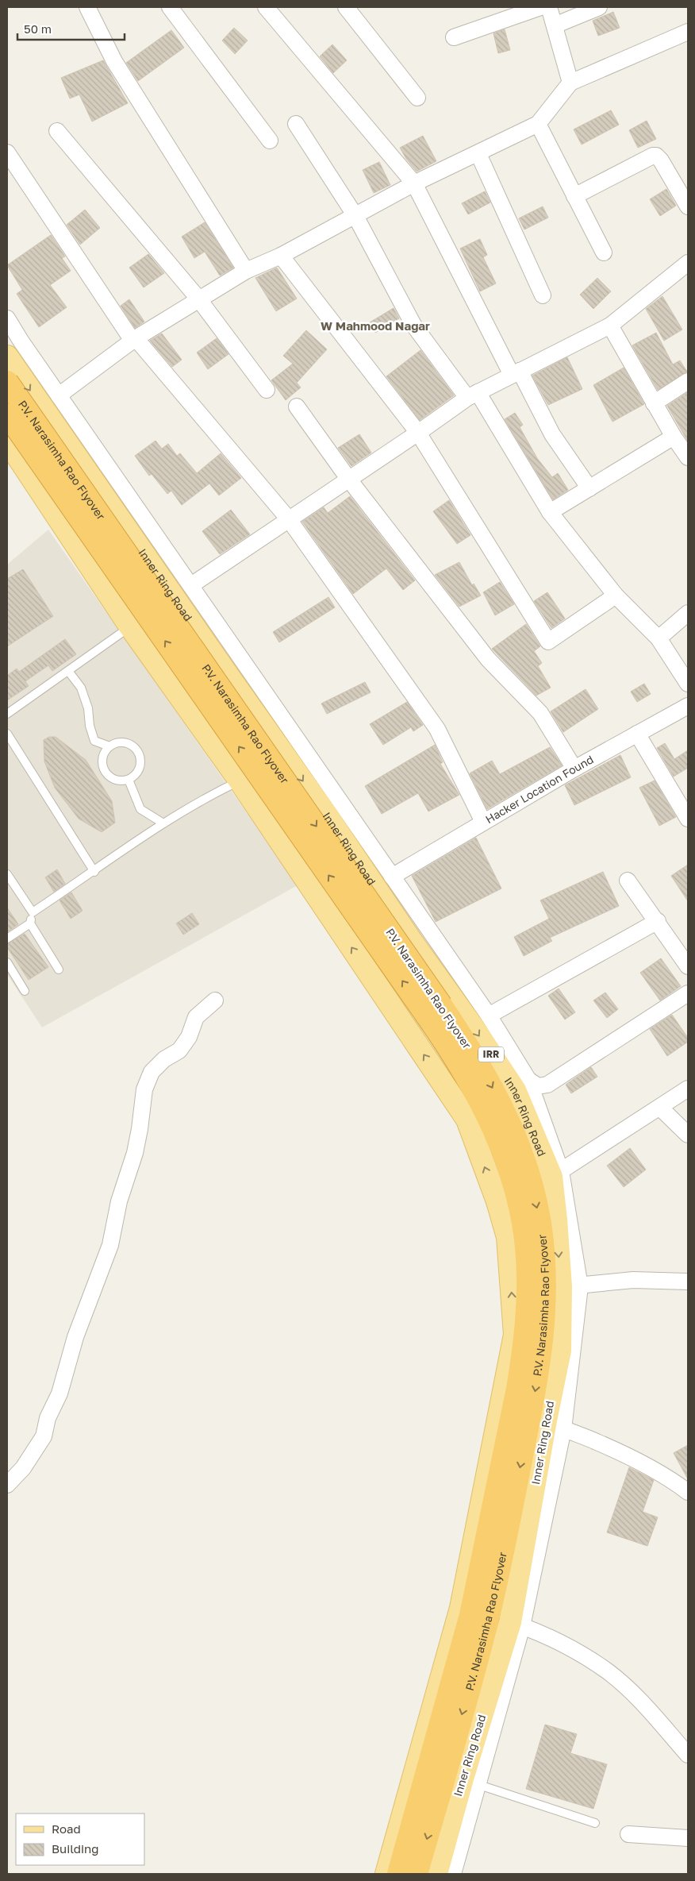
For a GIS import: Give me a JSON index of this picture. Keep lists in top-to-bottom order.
{
  "streets": {
    "highway": ["P.V. Narasimha Rao Flyover"],
    "main road": ["Inner Ring Road", "IRR"],
    "street": ["Hacker Location Found"]
  },
  "districts": ["W Mahmood Nagar"],
  "legend": ["Road", "Building"],
  "scale_bar": "50 m"
}
